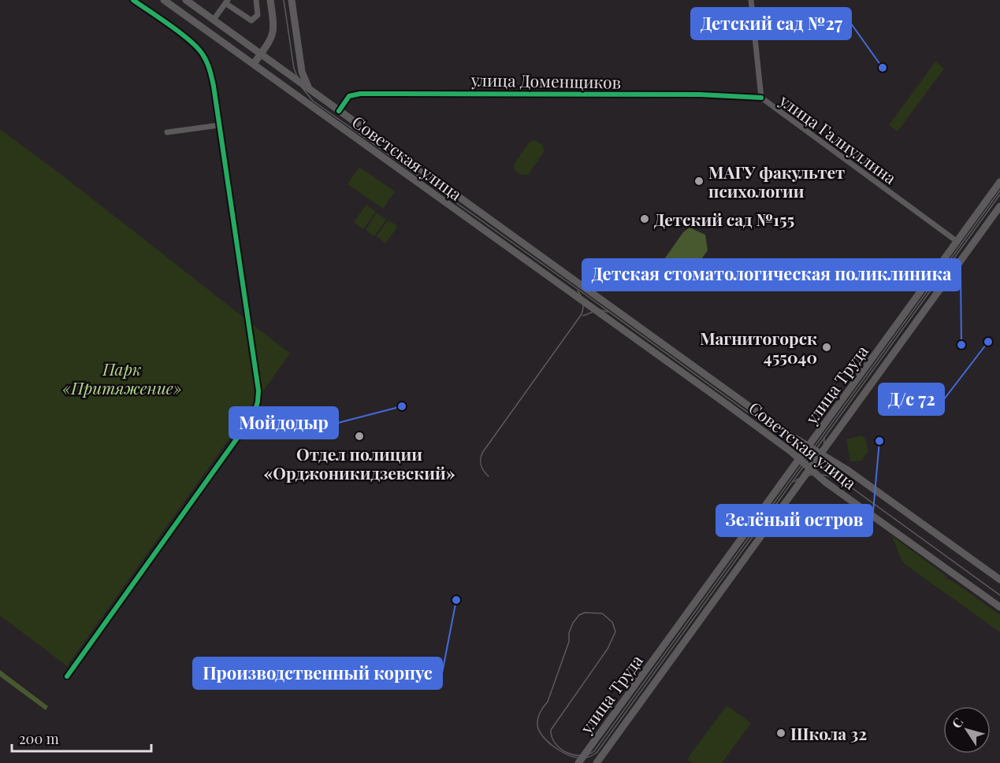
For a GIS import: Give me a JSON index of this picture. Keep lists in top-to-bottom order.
{
  "streets": {
    "main road": ["улица Доменщиков", "Советская улица", "улица Труда"],
    "street": ["улица Галиуллина"]
  },
  "crossings": [
    ["улица Доменщиков", "улица Галиуллина"],
    ["улица Доменщиков", "Советская улица"],
    ["улица Галиуллина", "улица Труда"],
    ["Советская улица", "улица Труда"]
  ],
  "parks": ["Парк «Притяжение»"],
  "places": [
    "Детский сад №27",
    "МАГУ факультет психологии",
    "Детский сад №155",
    "Д/с 72",
    "Детская стоматологическая поликлиника",
    "Магнитогорск 455040",
    "Мойдодыр",
    "Отдел полиции «Орджоникидзевский»",
    "Зелёный остров",
    "Производственный корпус",
    "Школа 32"
  ],
  "scale_bar": "200 m",
  "north": "top left"
}
